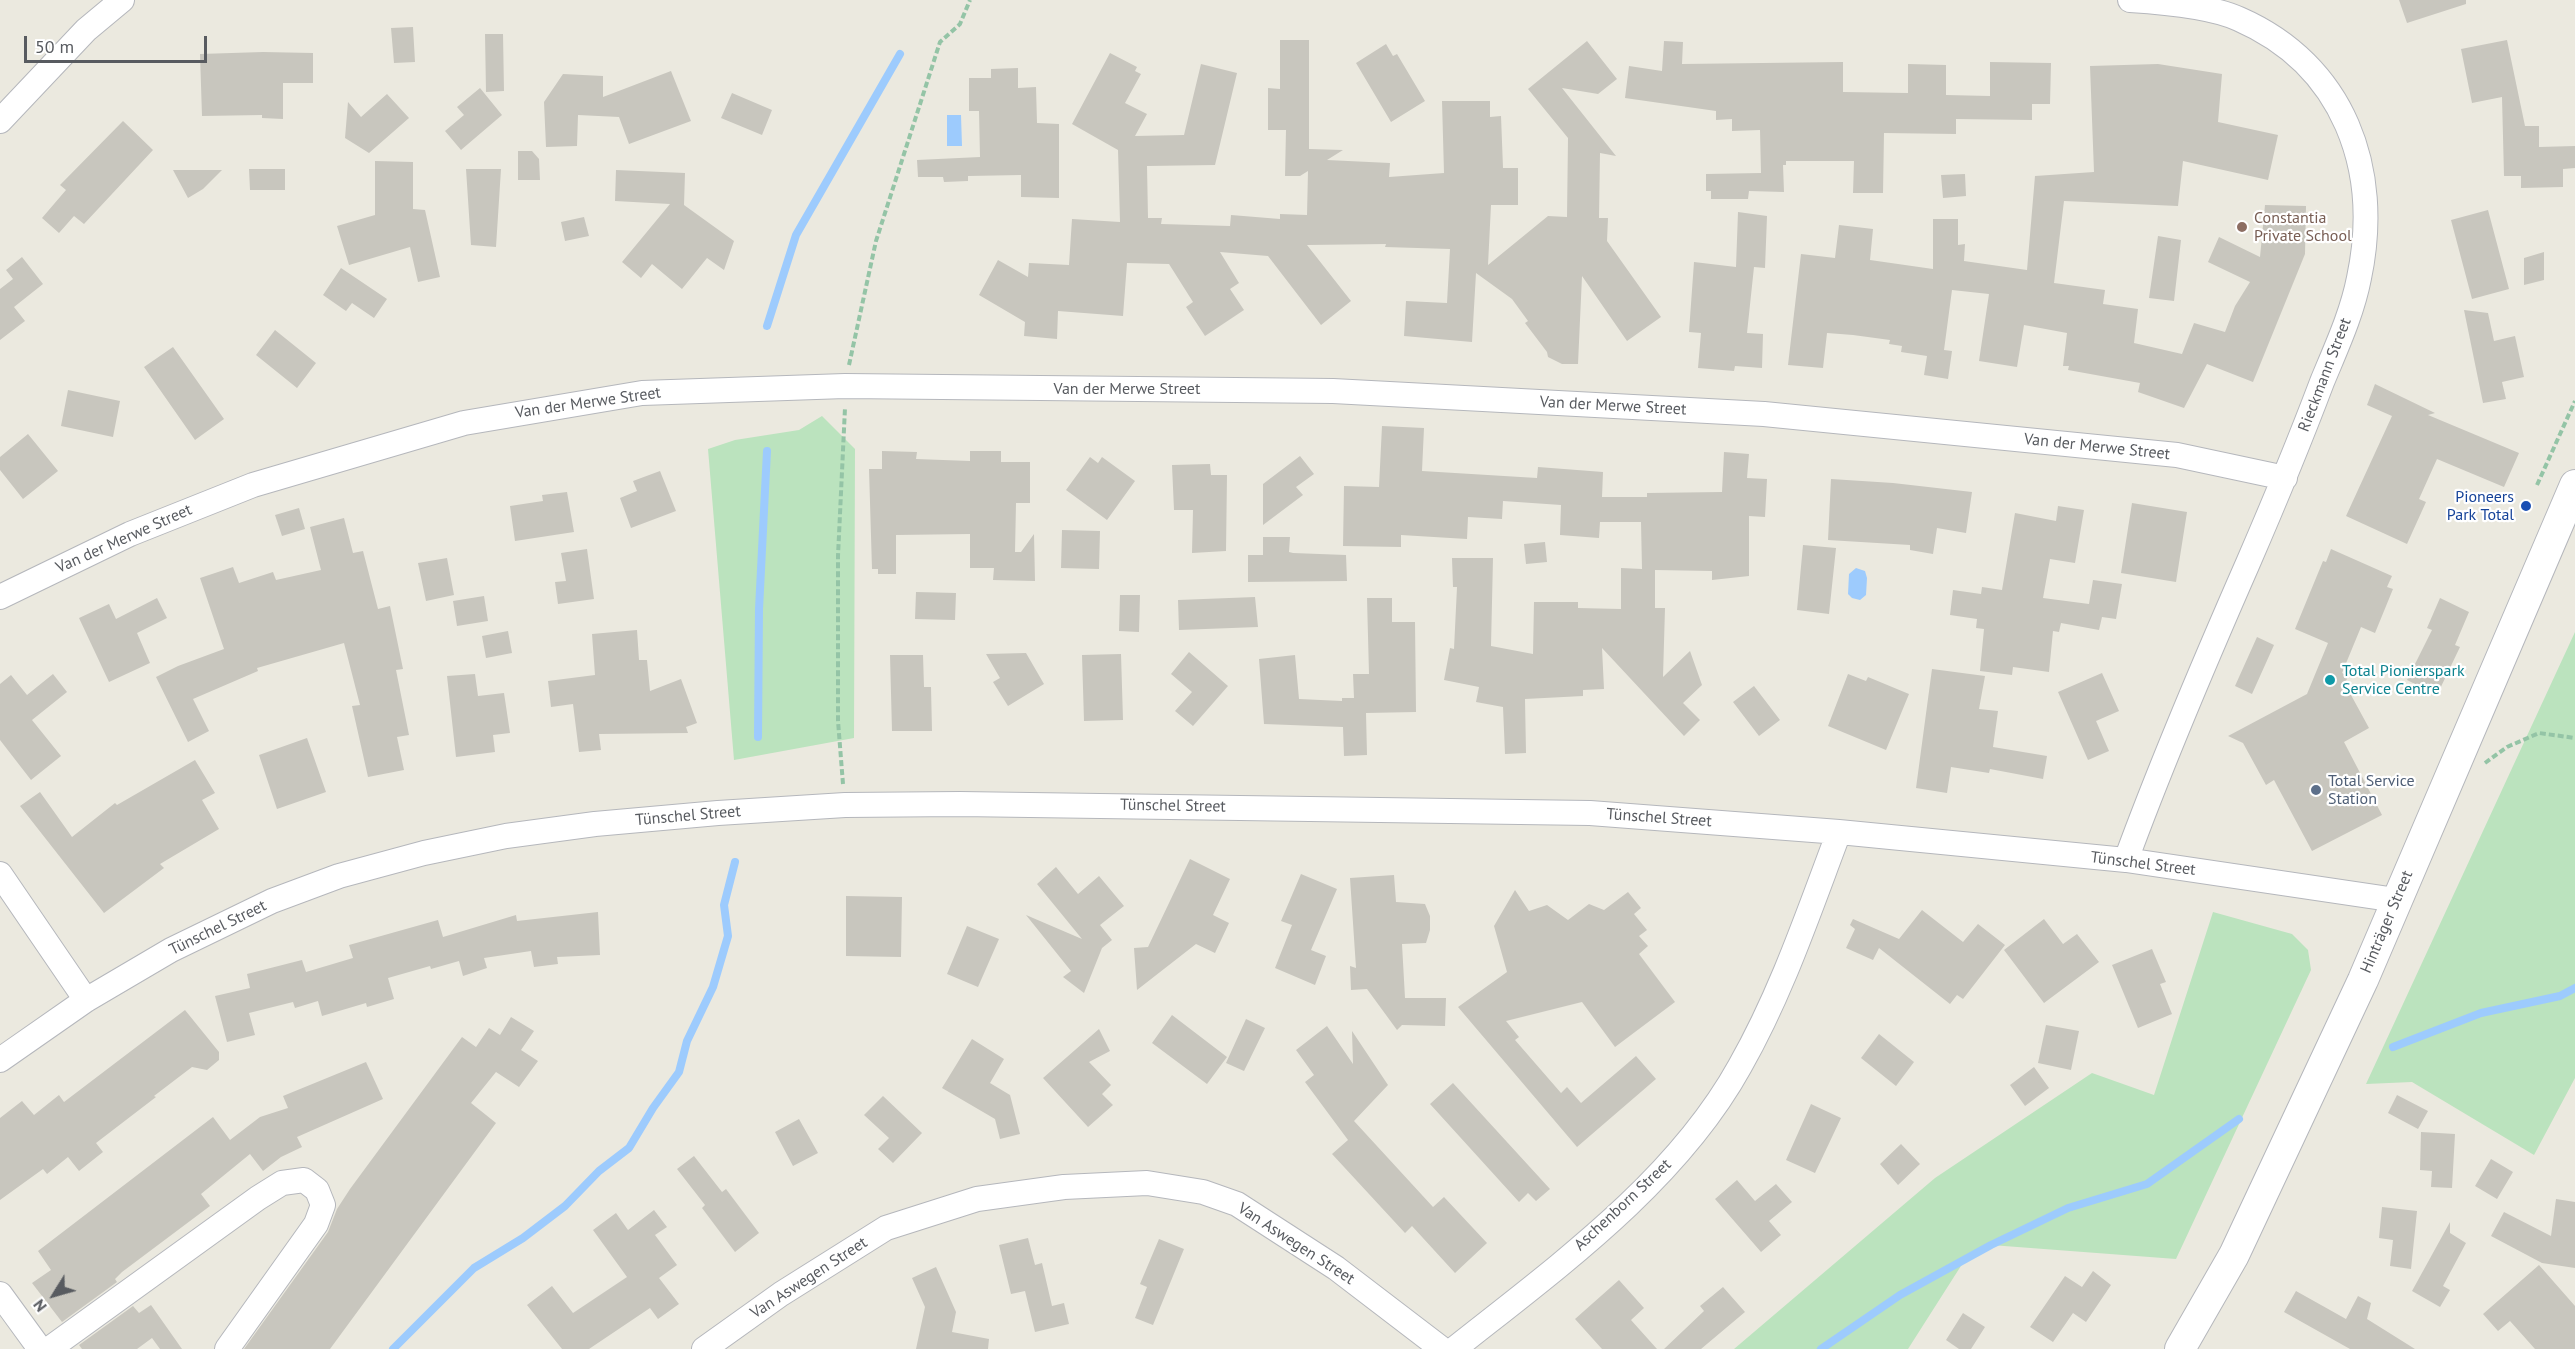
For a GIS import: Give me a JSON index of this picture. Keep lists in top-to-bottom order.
{
  "streets": {
    "street": [
      "Rieckmann Street",
      "Van der Merwe Street",
      "Tünschel Street",
      "Hinträger Street",
      "Aschenborn Street",
      "Van Aswegen Street"
    ]
  },
  "crossings": [
    ["Rieckmann Street", "Van der Merwe Street"],
    ["Rieckmann Street", "Tünschel Street"],
    ["Tünschel Street", "Hinträger Street"],
    ["Tünschel Street", "Aschenborn Street"]
  ],
  "places": [
    "Constantia Private School",
    "Pioneers Park Total",
    "Total Pionierspark Service Centre",
    "Total Service Station"
  ],
  "scale_bar": "50 m",
  "north": "bottom left"
}
